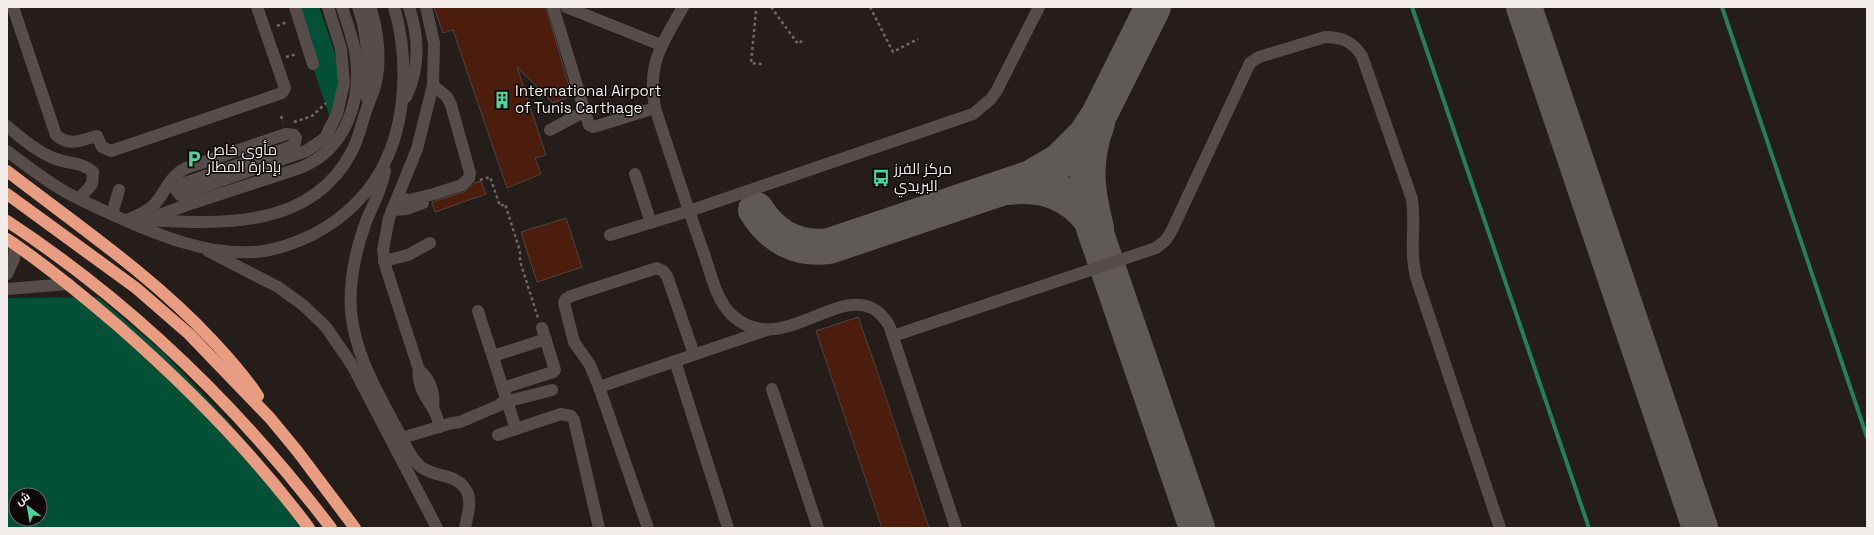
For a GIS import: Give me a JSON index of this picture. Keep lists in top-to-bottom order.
{
  "places": {
    "building": ["International Airport of Tunis Carthage"],
    "parking": ["مأوى خاص بإدارة المطار"],
    "bus stop": ["مركز الفرز البريدي"]
  },
  "north": "top left"
}
